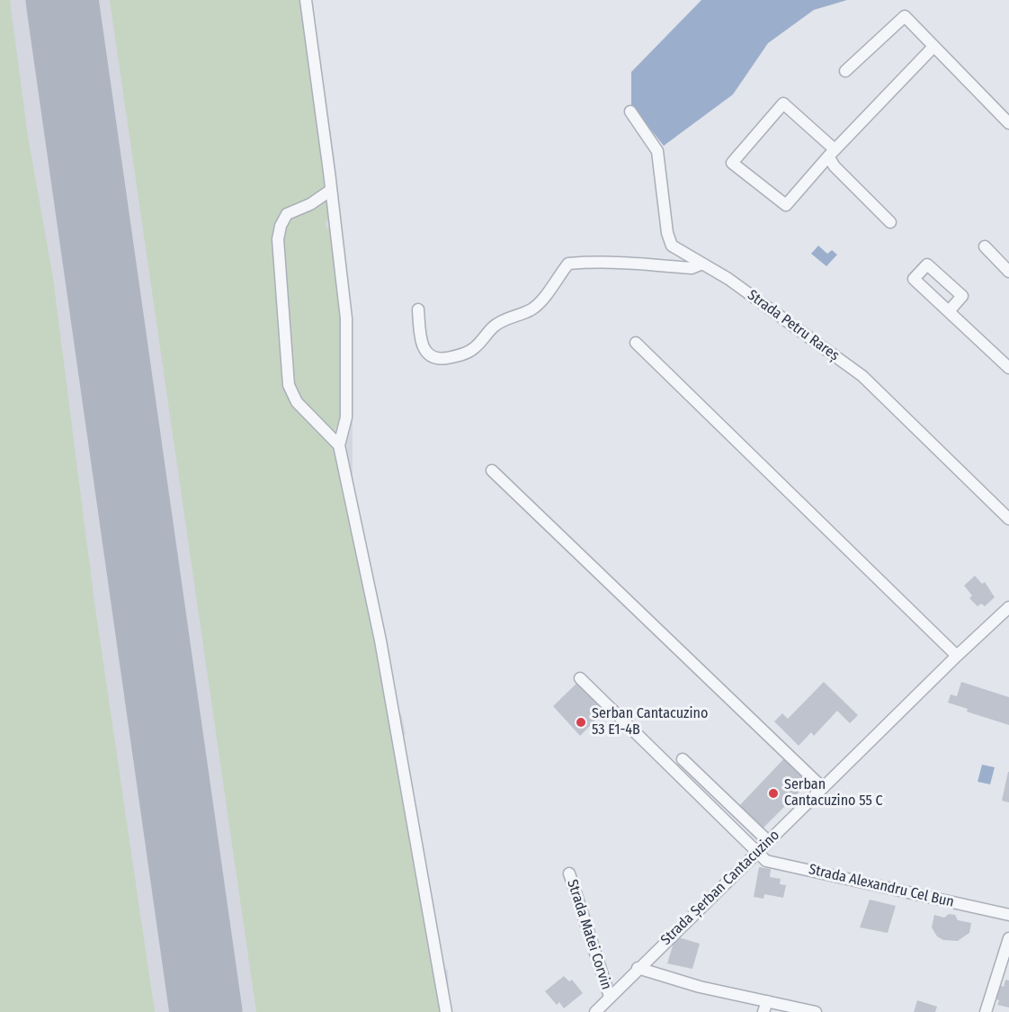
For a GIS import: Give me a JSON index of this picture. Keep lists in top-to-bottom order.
{
  "streets": {
    "street": [
      "Strada Petru Rareș",
      "Strada Alexandru Cel Bun",
      "Strada Șerban Cantacuzino",
      "Strada Matei Corvin"
    ]
  },
  "crossings": [
    ["Strada Alexandru Cel Bun", "Strada Șerban Cantacuzino"],
    ["Strada Șerban Cantacuzino", "Strada Matei Corvin"]
  ],
  "places": ["Serban Cantacuzino 53 E1-4B", "Serban Cantacuzino 55 C"]
}
